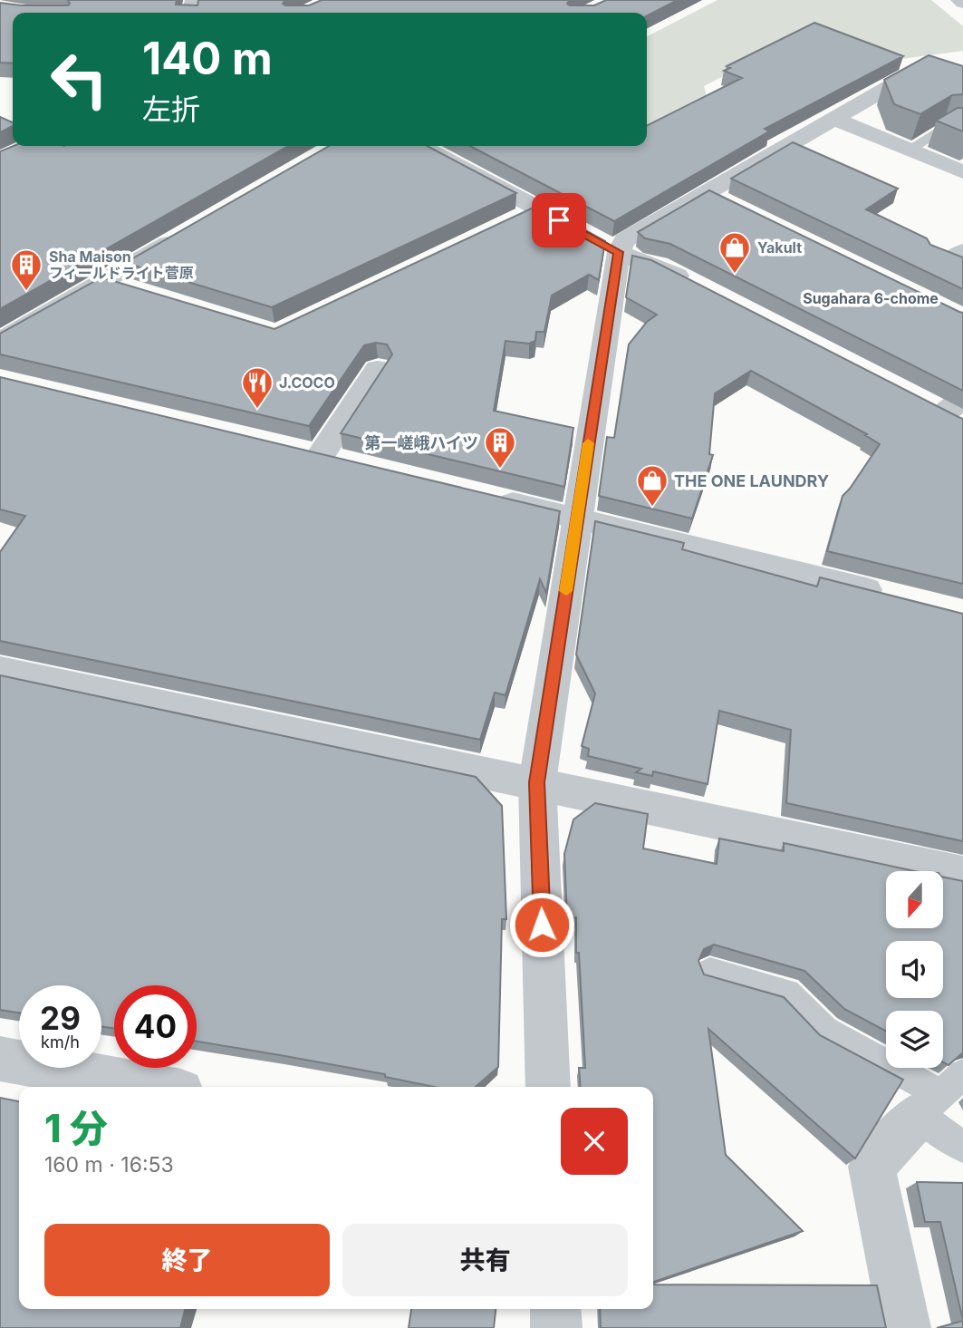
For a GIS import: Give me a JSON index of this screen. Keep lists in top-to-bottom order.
{
  "districts": ["Sugahara 6-chome"],
  "places": {
    "shop": ["Yakult", "THE ONE LAUNDRY"],
    "building": ["Sha Maison フィールドライト菅原", "第一嵯峨ハイツ"],
    "restaurant": ["J.COCO"]
  },
  "north": "bottom",
  "page": {
    "turn": ["140 m", "左折"],
    "speed": "29 km/h",
    "limit": "40",
    "heading": ["1 分", "160 m · 16:53"],
    "buttons": ["終了", "共有"]
  }
}
